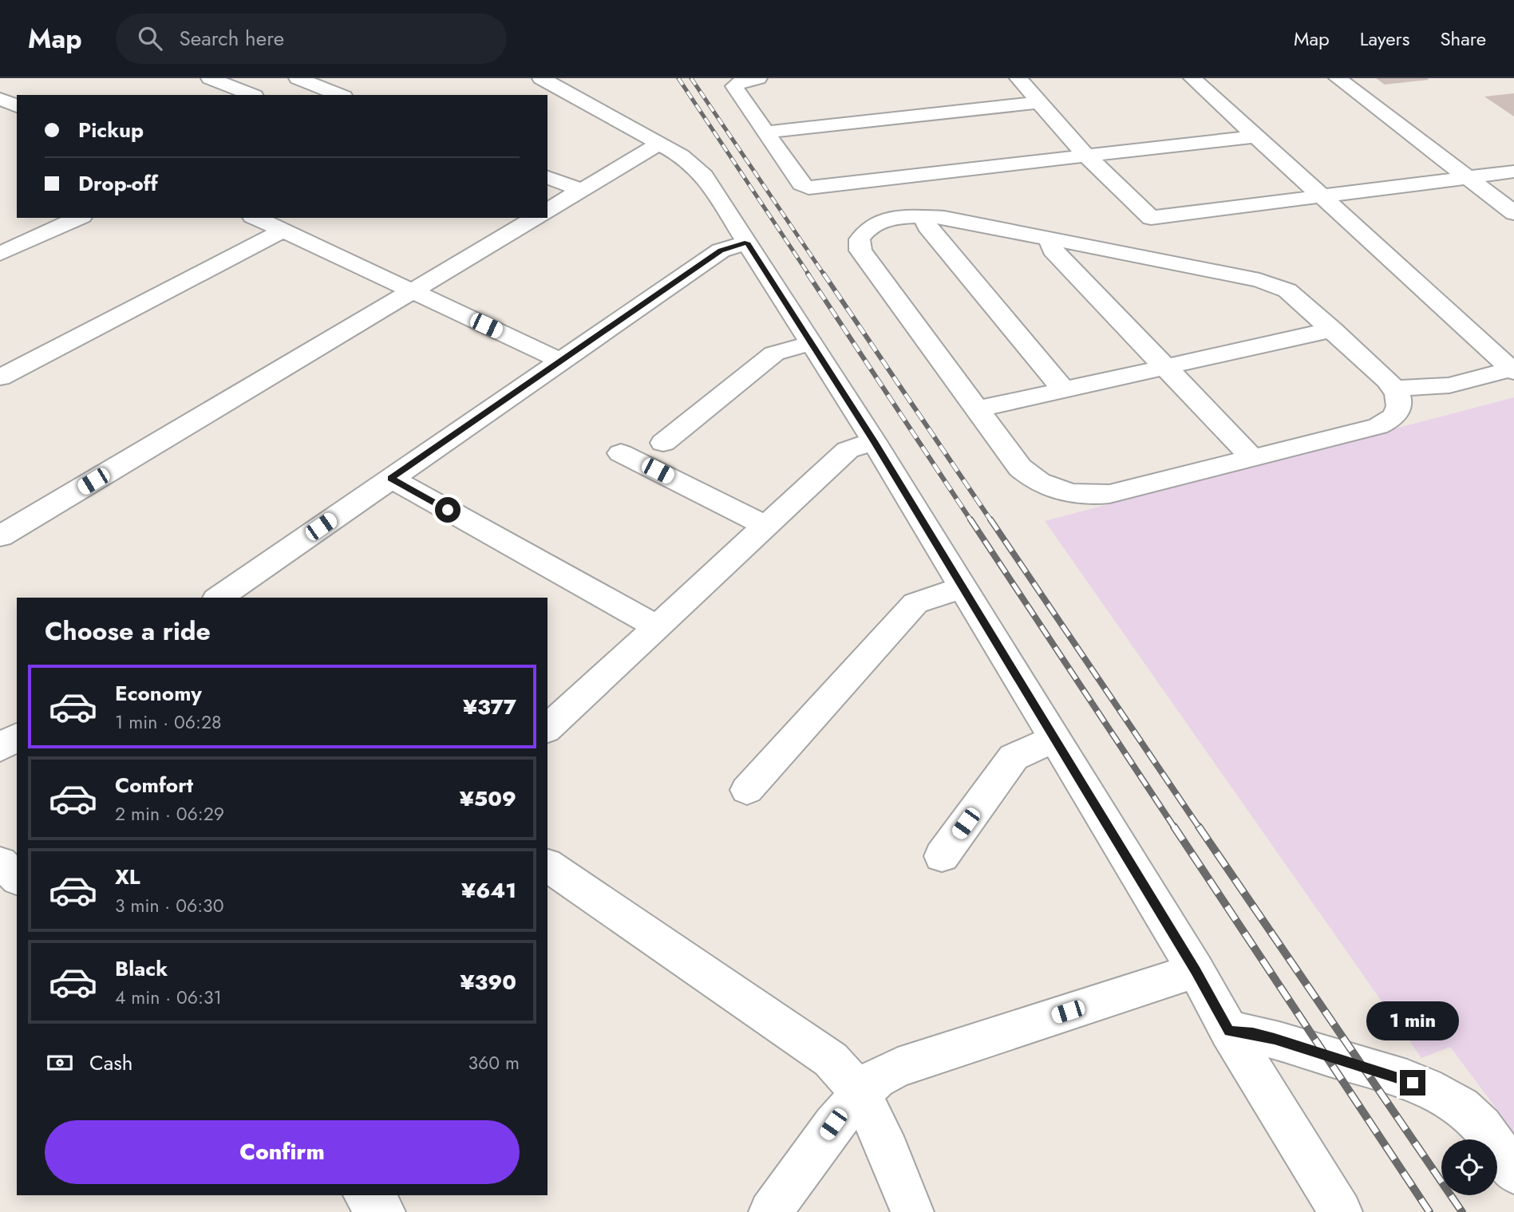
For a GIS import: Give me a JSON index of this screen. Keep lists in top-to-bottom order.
{
  "page": {
    "header": "Map",
    "search": "Search here",
    "nav": ["Map", "Layers", "Share"],
    "banner": ["Pickup", "Drop-off"],
    "heading": "Choose a ride",
    "list": [
      {
        "name": "Economy",
        "note": "1 min · 06:28",
        "value": "¥377"
      },
      {
        "name": "Comfort",
        "note": "2 min · 06:29",
        "value": "¥509"
      },
      {
        "name": "XL",
        "note": "3 min · 06:30",
        "value": "¥641"
      },
      {
        "name": "Black",
        "note": "4 min · 06:31",
        "value": "¥390"
      }
    ],
    "bubble": "1 min",
    "pay": ["Cash", "360 m"],
    "buttons": "Confirm"
  }
}
